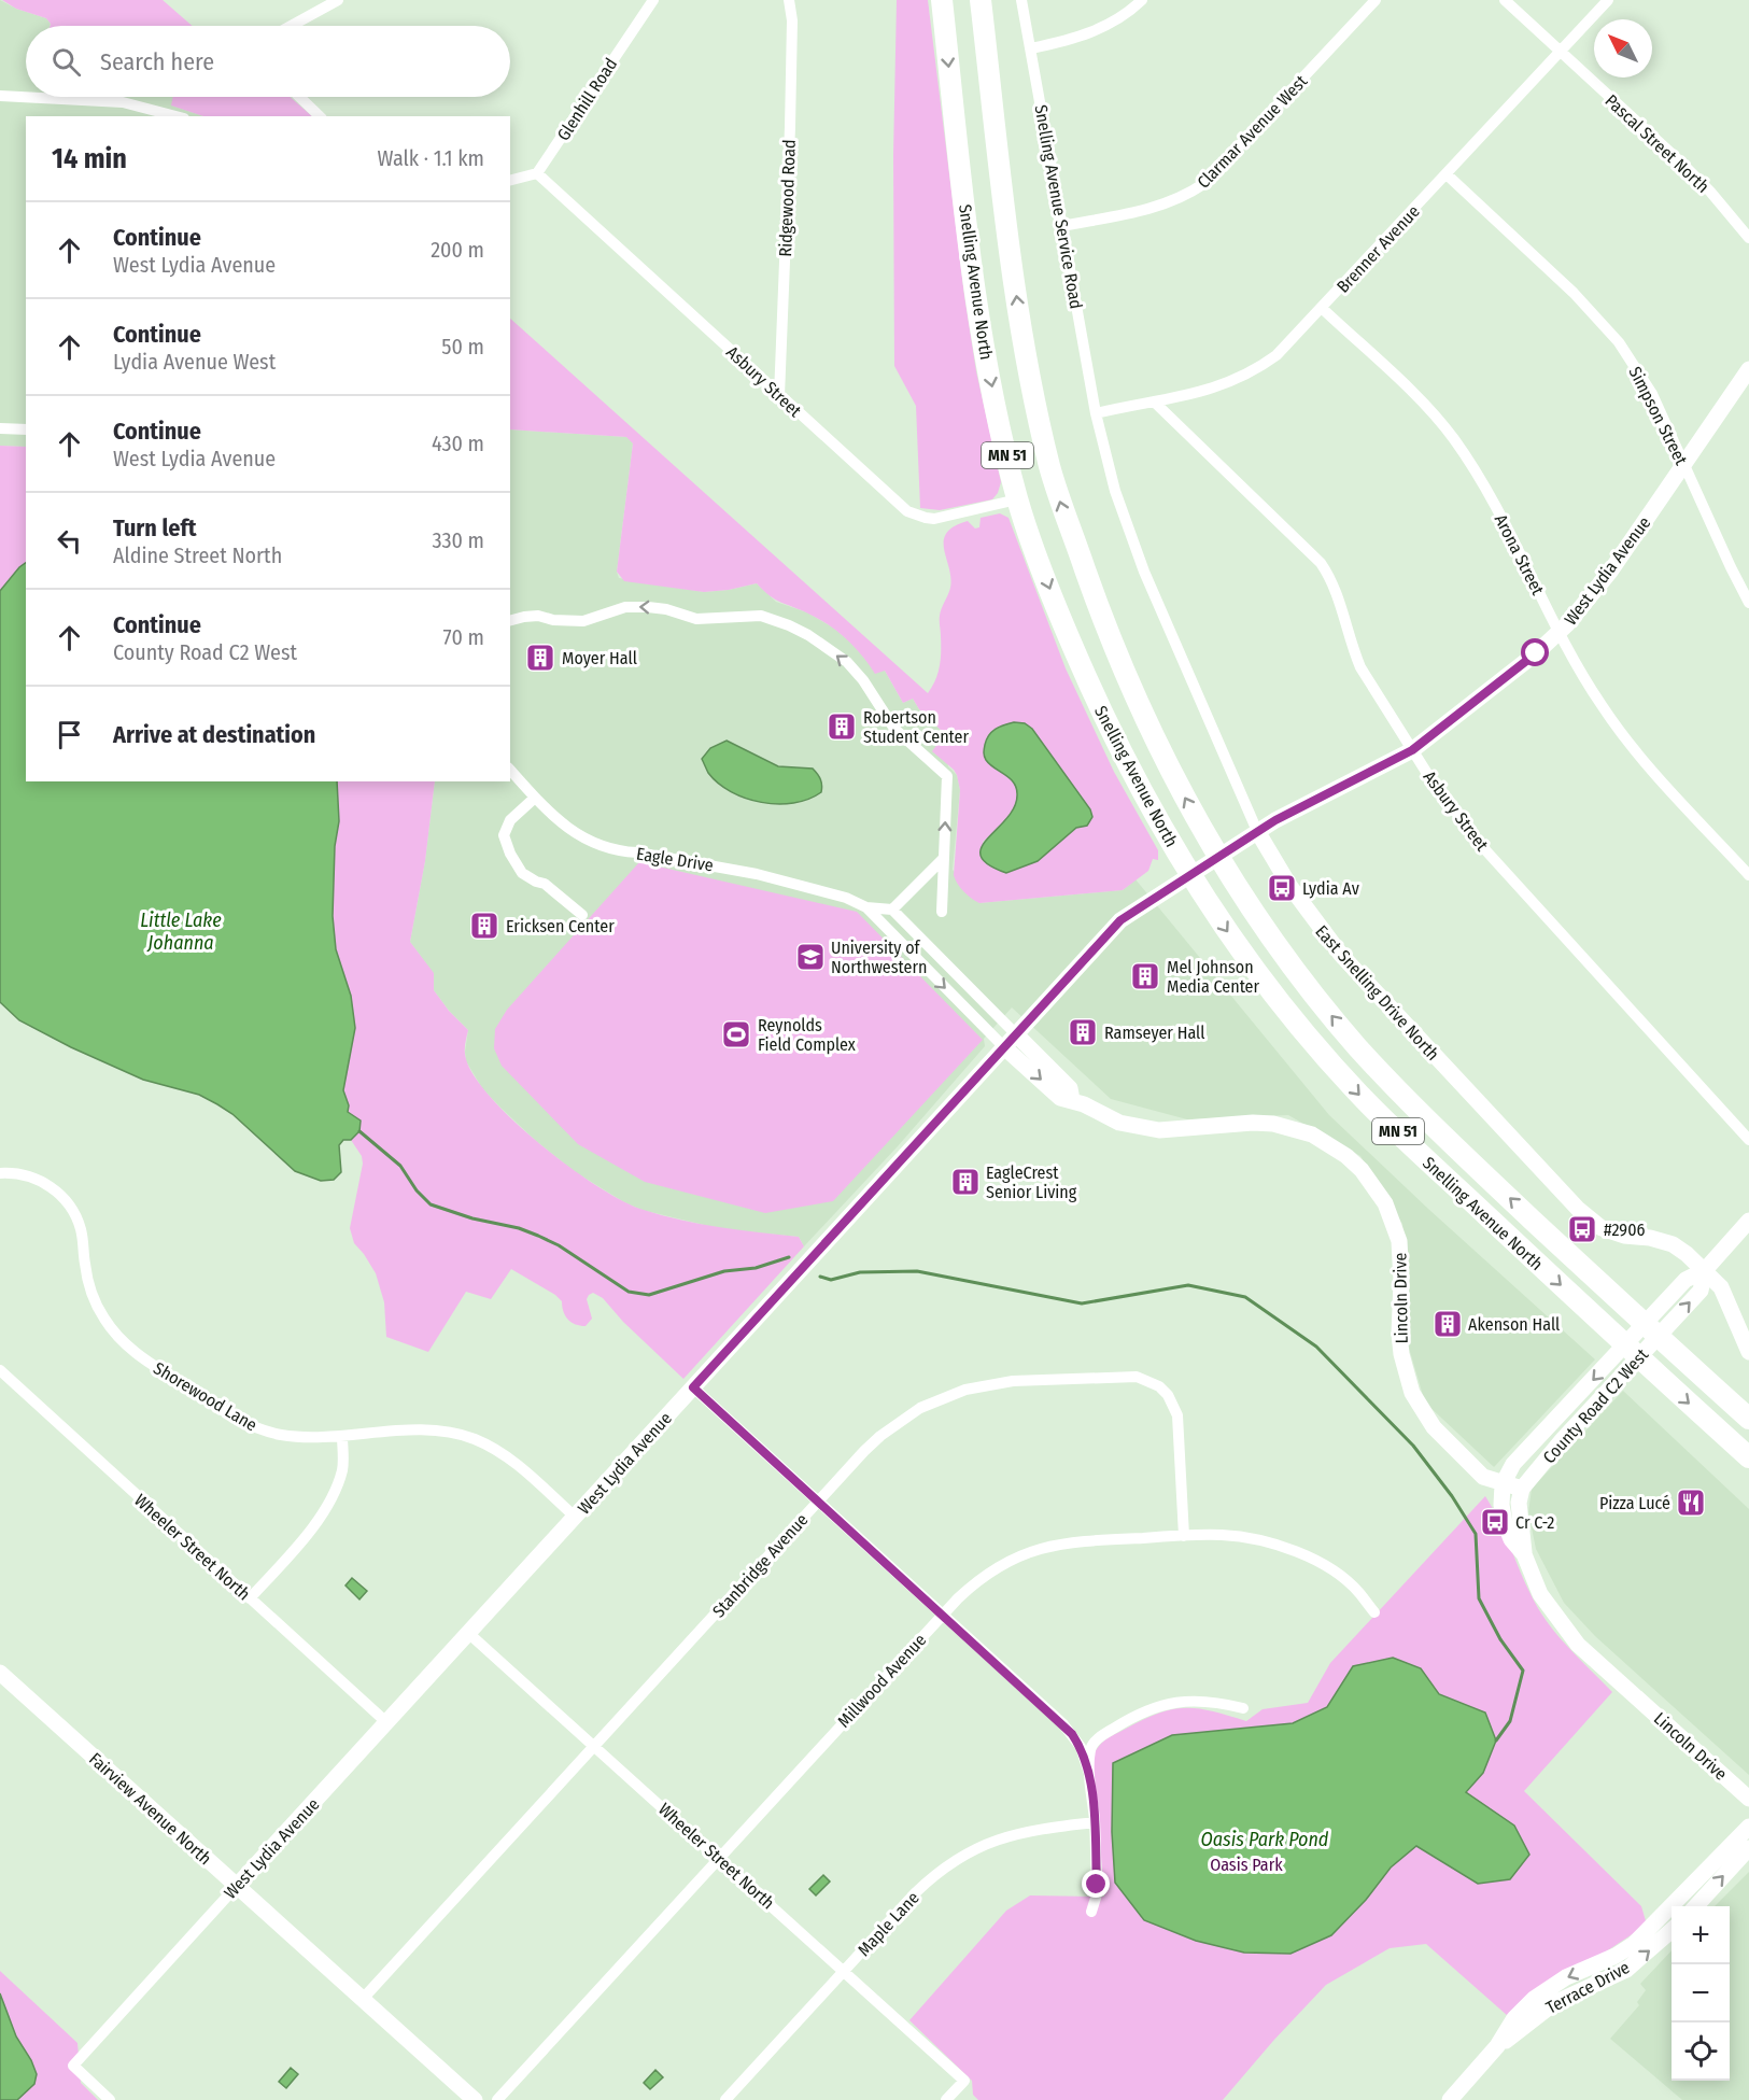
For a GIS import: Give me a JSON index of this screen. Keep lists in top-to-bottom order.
{
  "streets": {
    "highway": ["Snelling Avenue North", "MN 51"],
    "street": [
      "Glenhill Road",
      "Clarmar Avenue West",
      "Pascal Street North",
      "Ridgewood Road",
      "Snelling Avenue Service Road",
      "Brenner Avenue",
      "Asbury Street",
      "Simpson Street",
      "Arona Street",
      "West Lydia Avenue",
      "Eagle Drive",
      "East Snelling Drive North",
      "Lincoln Drive",
      "Shorewood Lane",
      "County Road C2 West",
      "Wheeler Street North",
      "Stanbridge Avenue",
      "Millwood Avenue",
      "Fairview Avenue North",
      "Maple Lane",
      "Terrace Drive"
    ]
  },
  "crossings": [
    ["Glenhill Road", "Asbury Street"],
    ["Clarmar Avenue West", "Snelling Avenue Service Road"],
    ["Pascal Street North", "Brenner Avenue"],
    ["Ridgewood Road", "Asbury Street"],
    ["Snelling Avenue Service Road", "Brenner Avenue"],
    ["Snelling Avenue Service Road", "East Snelling Drive North"],
    ["Brenner Avenue", "Asbury Street"],
    ["Brenner Avenue", "Simpson Street"],
    ["Brenner Avenue", "Arona Street"],
    ["Brenner Avenue", "East Snelling Drive North"],
    ["Snelling Avenue North", "Asbury Street"],
    ["Snelling Avenue North", "West Lydia Avenue"],
    ["Snelling Avenue North", "County Road C2 West"],
    ["Asbury Street", "West Lydia Avenue"],
    ["Simpson Street", "West Lydia Avenue"],
    ["Arona Street", "West Lydia Avenue"],
    ["West Lydia Avenue", "Eagle Drive"],
    ["West Lydia Avenue", "East Snelling Drive North"],
    ["West Lydia Avenue", "Lincoln Drive"],
    ["West Lydia Avenue", "Shorewood Lane"],
    ["West Lydia Avenue", "Wheeler Street North"],
    ["West Lydia Avenue", "Fairview Avenue North"],
    ["Eagle Drive", "Lincoln Drive"],
    ["East Snelling Drive North", "County Road C2 West"],
    ["Lincoln Drive", "County Road C2 West"],
    ["Wheeler Street North", "Stanbridge Avenue"],
    ["Wheeler Street North", "Millwood Avenue"],
    ["Wheeler Street North", "Maple Lane"],
    ["Stanbridge Avenue", "Millwood Avenue"],
    ["Stanbridge Avenue", "Fairview Avenue North"]
  ],
  "water": ["Little Lake Johanna", "Oasis Park Pond"],
  "parks": ["Oasis Park"],
  "places": {
    "building": [
      "Moyer Hall",
      "Robertson Student Center",
      "Ericksen Center",
      "Mel Johnson Media Center",
      "Ramseyer Hall",
      "EagleCrest Senior Living",
      "Akenson Hall"
    ],
    "bus stop": ["Lydia Av", "#2906", "Cr C-2"],
    "school or university": ["University of Northwestern"],
    "sports": ["Reynolds Field Complex"],
    "restaurant": ["Pizza Lucé"]
  },
  "north": "top left",
  "page": {
    "search": "Search here",
    "heading": ["14 min", "Walk · 1.1 km"],
    "list": [
      ["Continue", "West Lydia Avenue", "200 m"],
      ["Continue", "Lydia Avenue West", "50 m"],
      ["Continue", "West Lydia Avenue", "430 m"],
      ["Turn left", "Aldine Street North", "330 m"],
      ["Continue", "County Road C2 West", "70 m"],
      "Arrive at destination"
    ],
    "map_buttons": ["+", "−"]
  }
}
